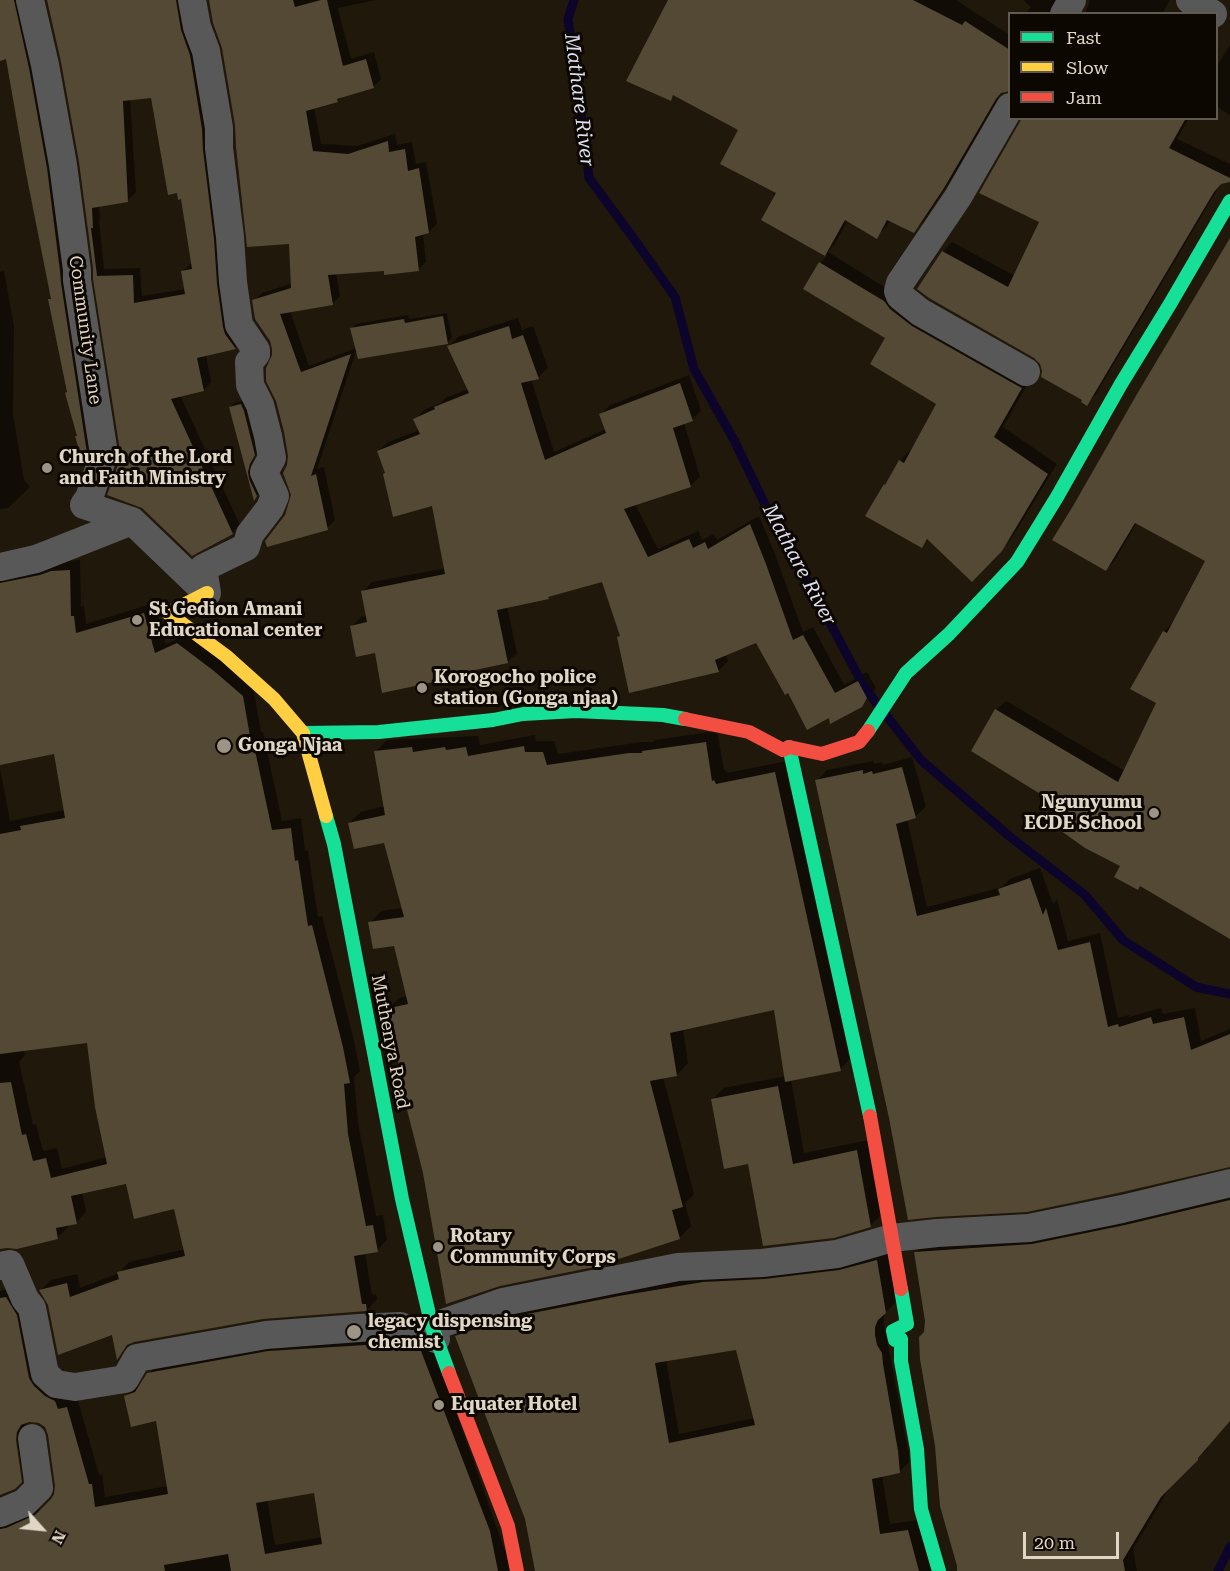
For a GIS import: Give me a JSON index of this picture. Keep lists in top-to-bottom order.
{
  "streets": {
    "street": ["Community Lane", "Muthenya Road"]
  },
  "crossings": [
    ["Community Lane", "Muthenya Road"]
  ],
  "water": ["Mathare River"],
  "places": [
    "Church of the Lord and Faith Ministry",
    "St Gedion Amani Educational center",
    "Korogocho police station (Gonga njaa)",
    "Gonga Njaa",
    "Ngunyumu ECDE School",
    "Rotary Community Corps",
    "legacy dispensing chemist",
    "Equater Hotel"
  ],
  "legend": ["Fast", "Slow", "Jam"],
  "scale_bar": "20 m",
  "north": "bottom right"
}
